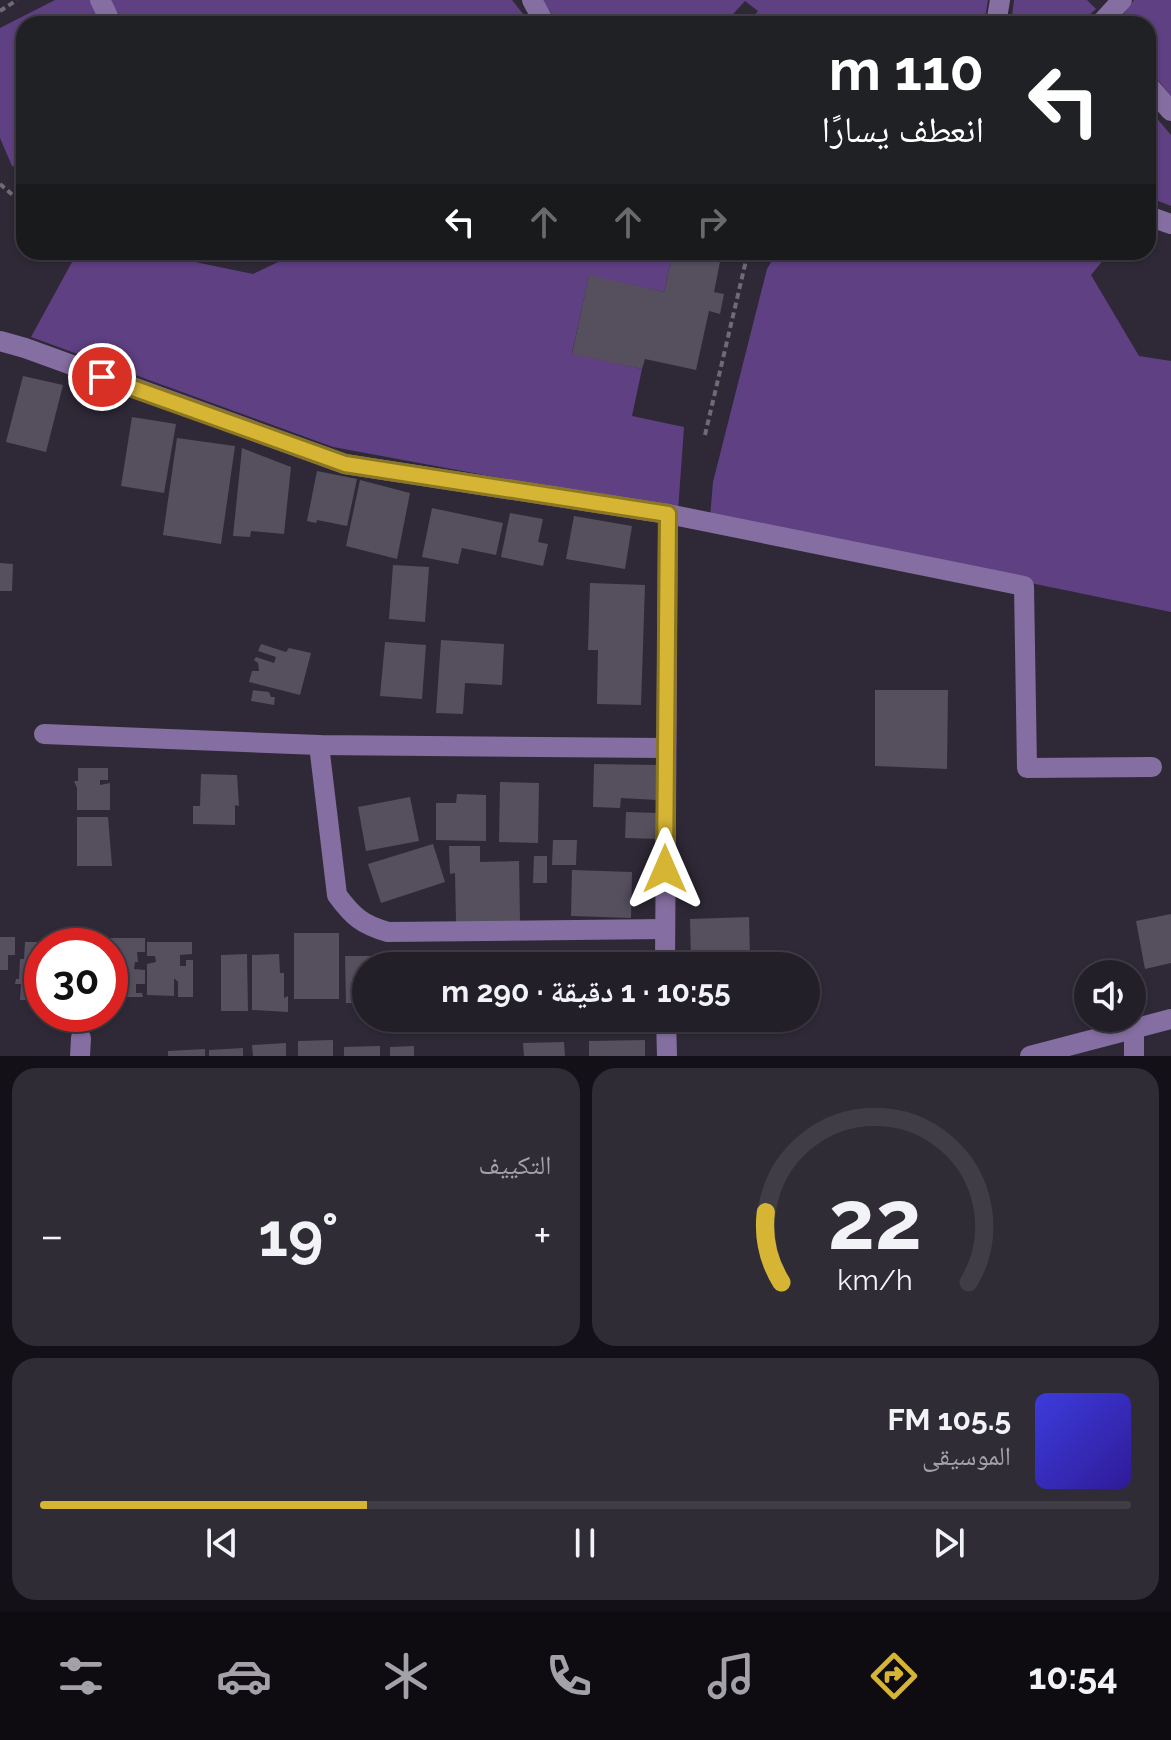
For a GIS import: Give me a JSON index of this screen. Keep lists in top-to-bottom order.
{
  "page": {
    "turn": ["110 m", "انعطف يسارًا"],
    "limit": "30",
    "trip": "10:55 · 1 دقيقة · 290 m",
    "tile": "التكييف",
    "heat": ["−", "19°", "+"],
    "song": ["105.5 FM", "الموسيقى"],
    "tabs": "10:54",
    "gauge": ["22", "km/h"]
  }
}
